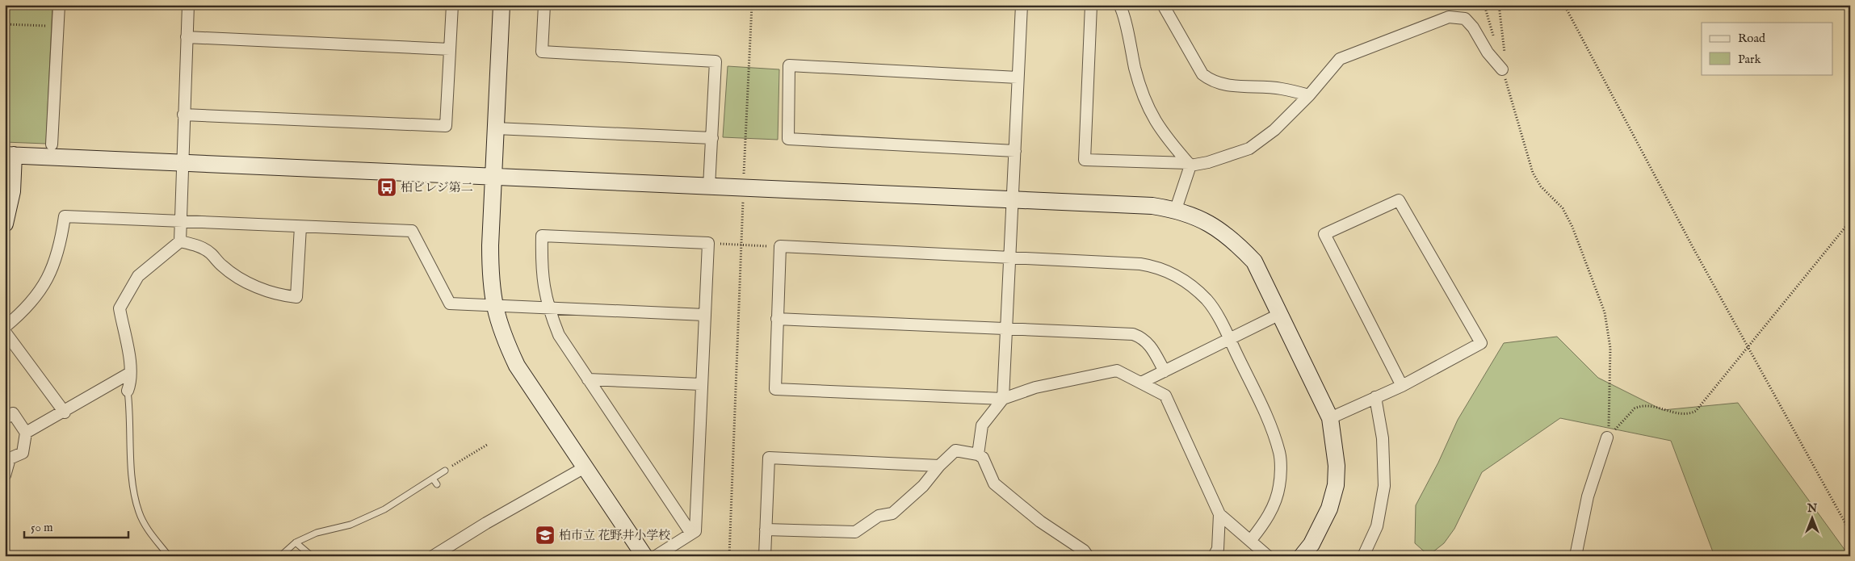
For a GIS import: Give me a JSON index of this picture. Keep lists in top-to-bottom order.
{
  "places": {
    "bus stop": ["柏ビレジ第二"],
    "school or university": ["柏市立 花野井小学校"]
  },
  "legend": ["Road", "Park"],
  "scale_bar": "50 m",
  "north": "top"
}
